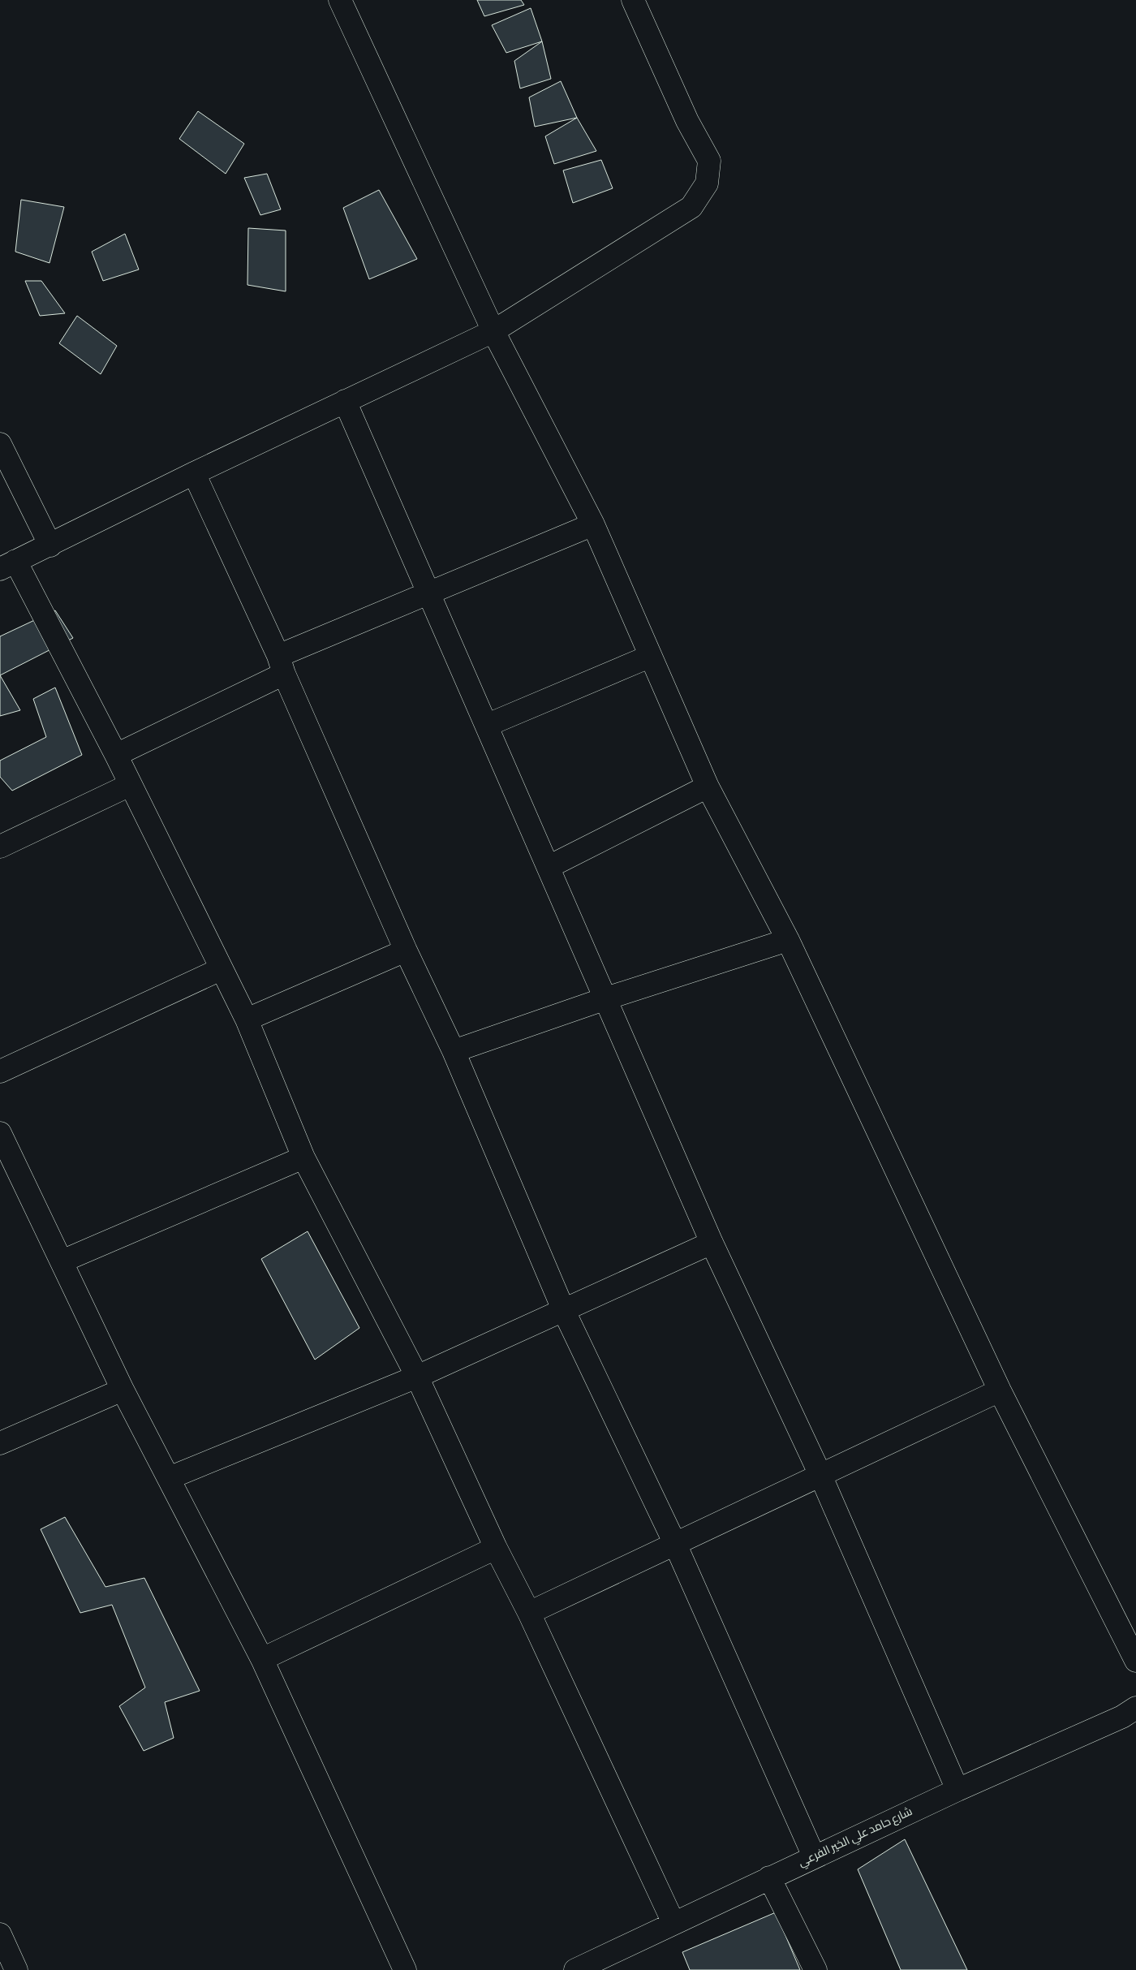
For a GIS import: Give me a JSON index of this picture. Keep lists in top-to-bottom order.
{
  "streets": {
    "street": ["شارع حامد علي الخير الفرعي"]
  }
}
